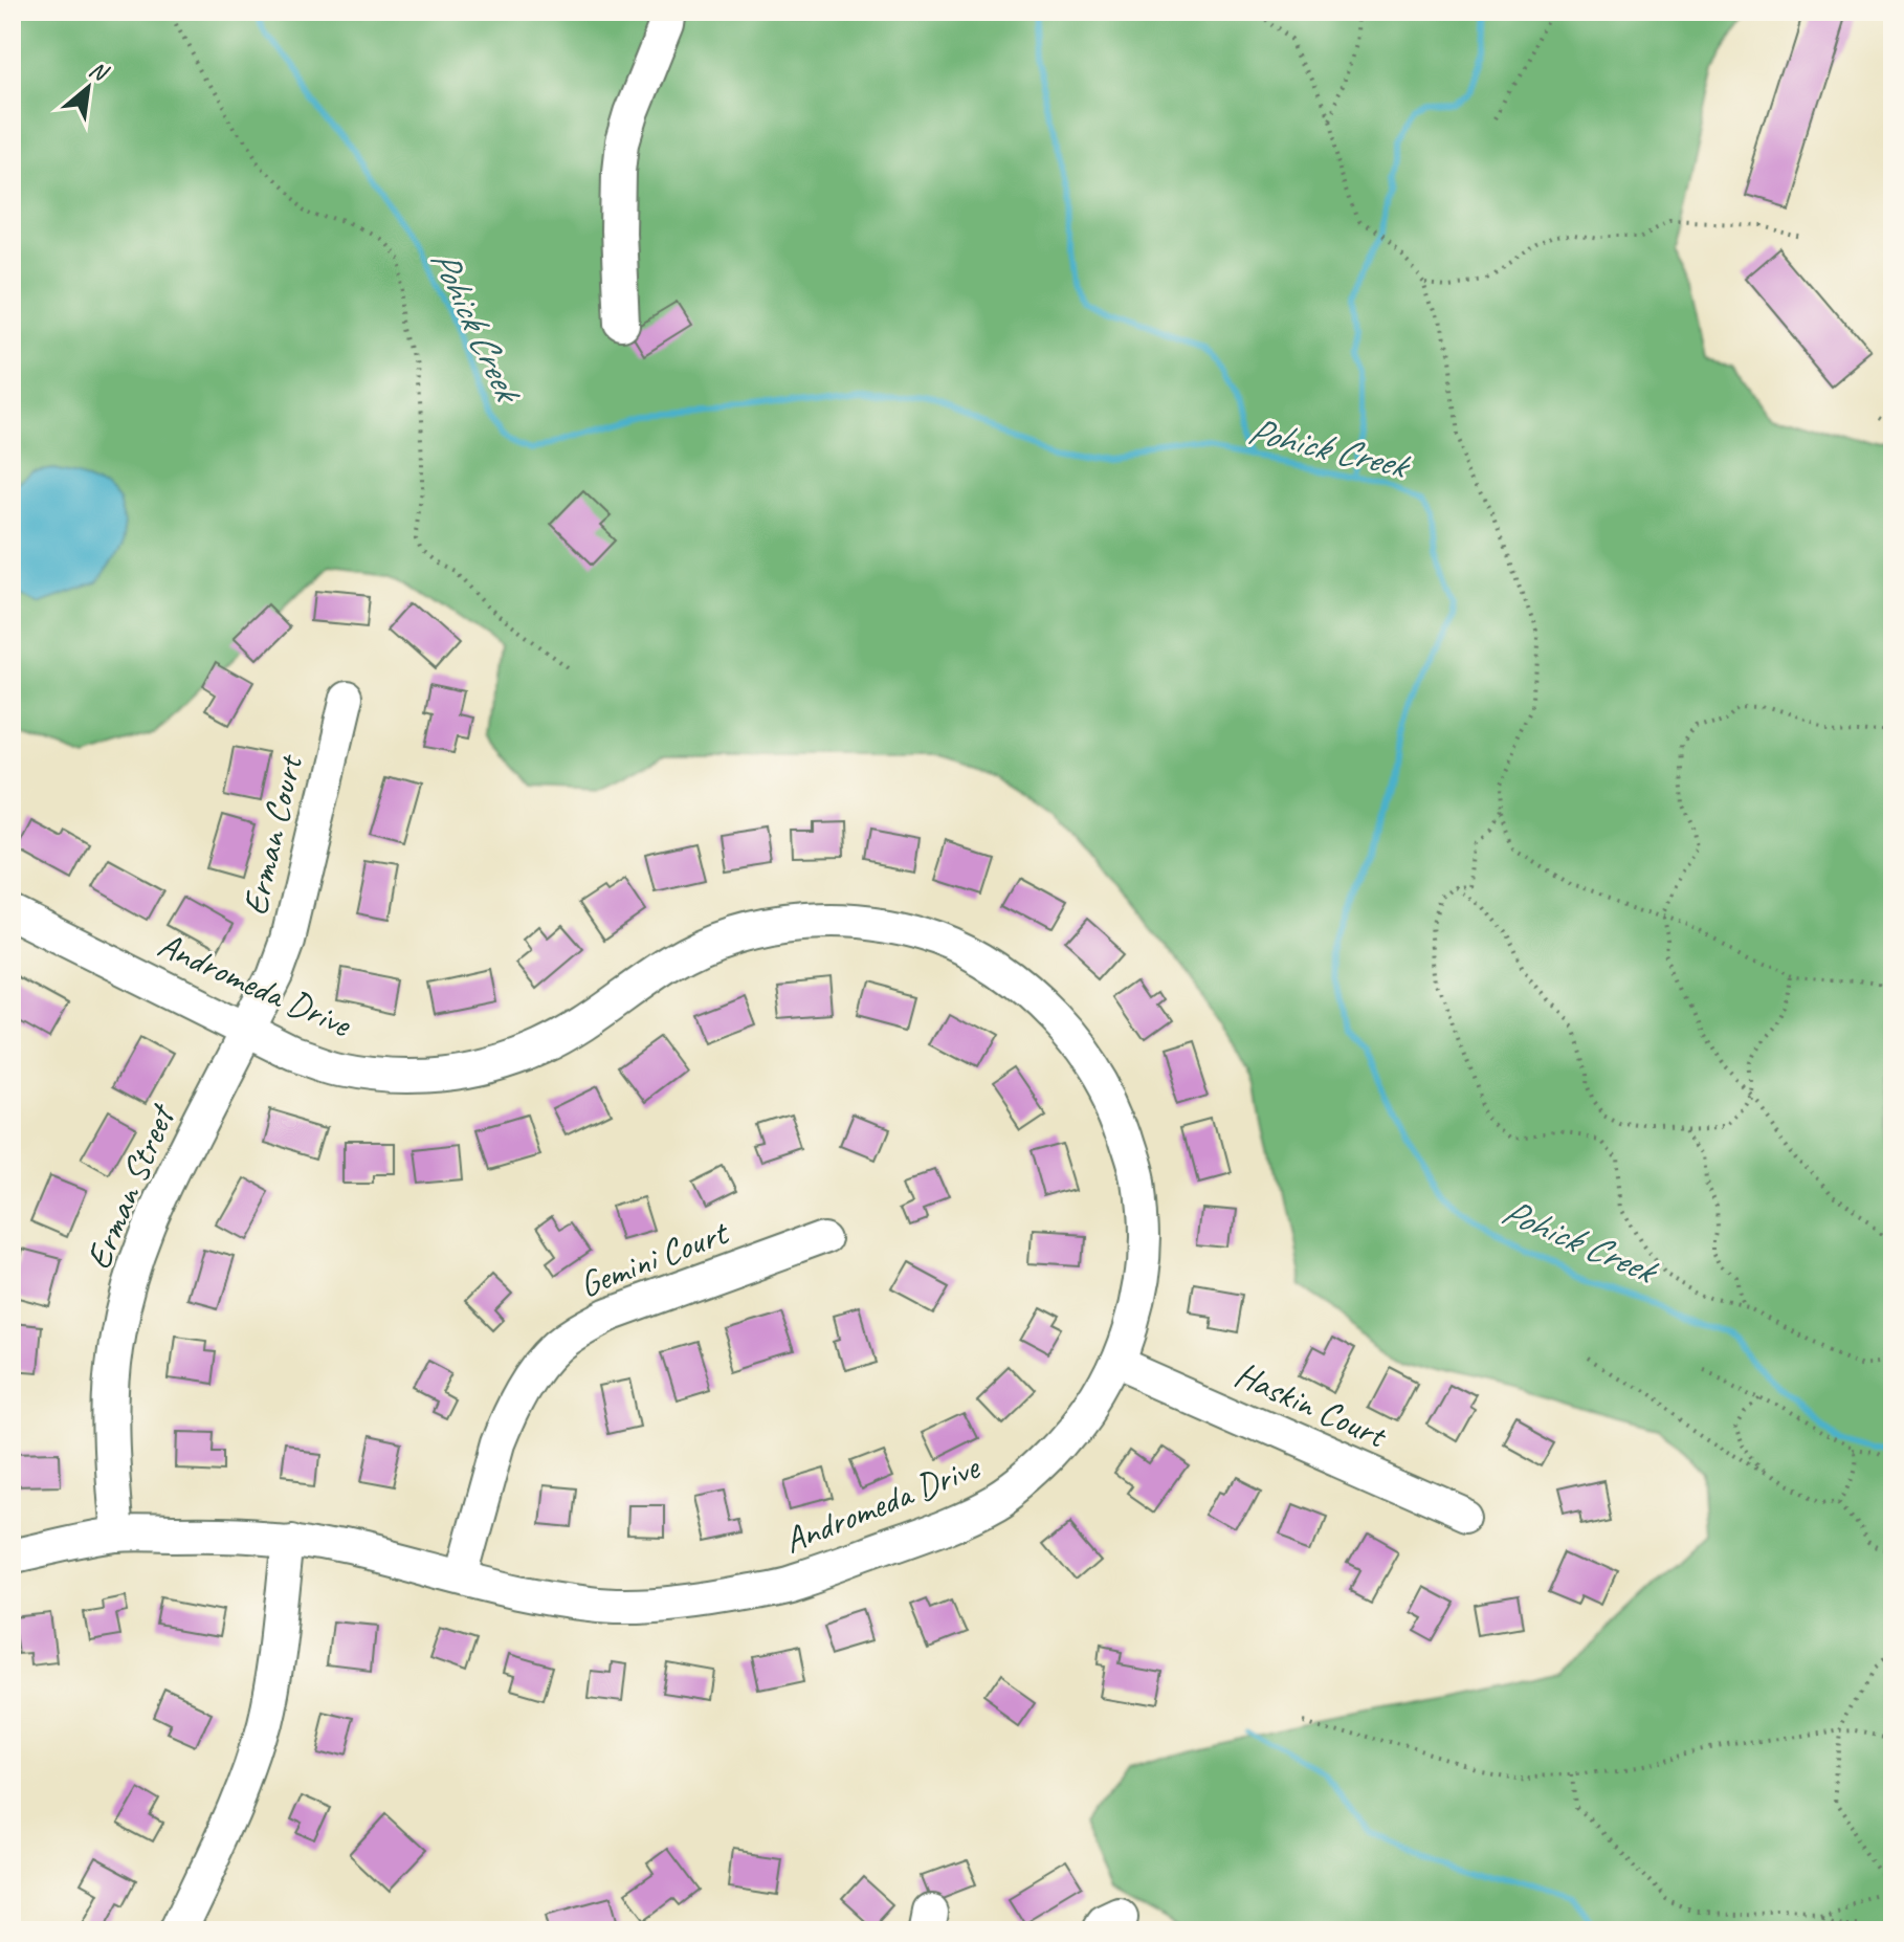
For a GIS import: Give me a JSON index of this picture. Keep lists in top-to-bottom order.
{
  "streets": {
    "street": [
      "Erman Court",
      "Andromeda Drive",
      "Erman Street",
      "Gemini Court",
      "Haskin Court"
    ]
  },
  "crossings": [
    ["Erman Court", "Andromeda Drive"],
    ["Erman Court", "Erman Street"],
    ["Andromeda Drive", "Erman Street"],
    ["Andromeda Drive", "Gemini Court"],
    ["Andromeda Drive", "Haskin Court"]
  ],
  "water": ["Pohick Creek"],
  "north": "top right"
}
